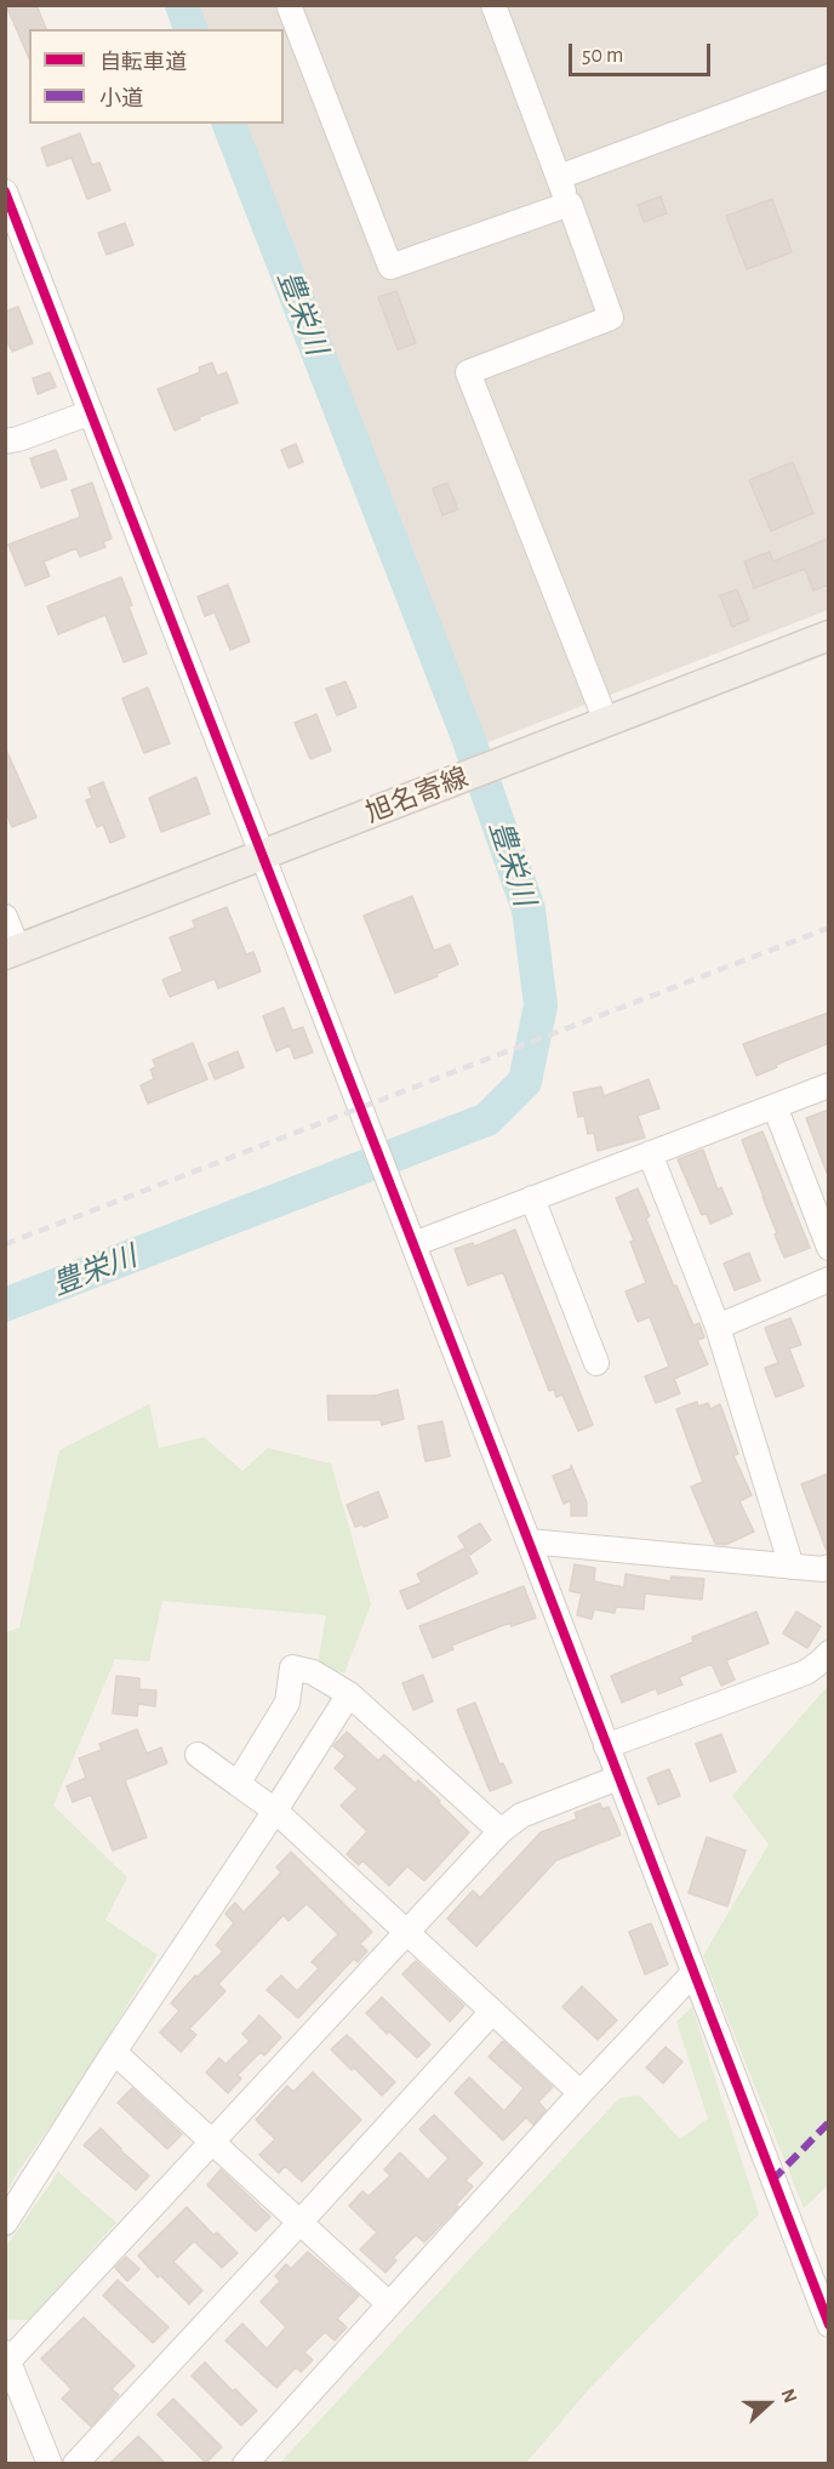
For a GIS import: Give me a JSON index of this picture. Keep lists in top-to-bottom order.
{
  "streets": {
    "main road": ["旭名寄線"]
  },
  "water": ["豊栄川"],
  "legend": ["自転車道", "小道"],
  "scale_bar": "50 m",
  "north": "right"
}
